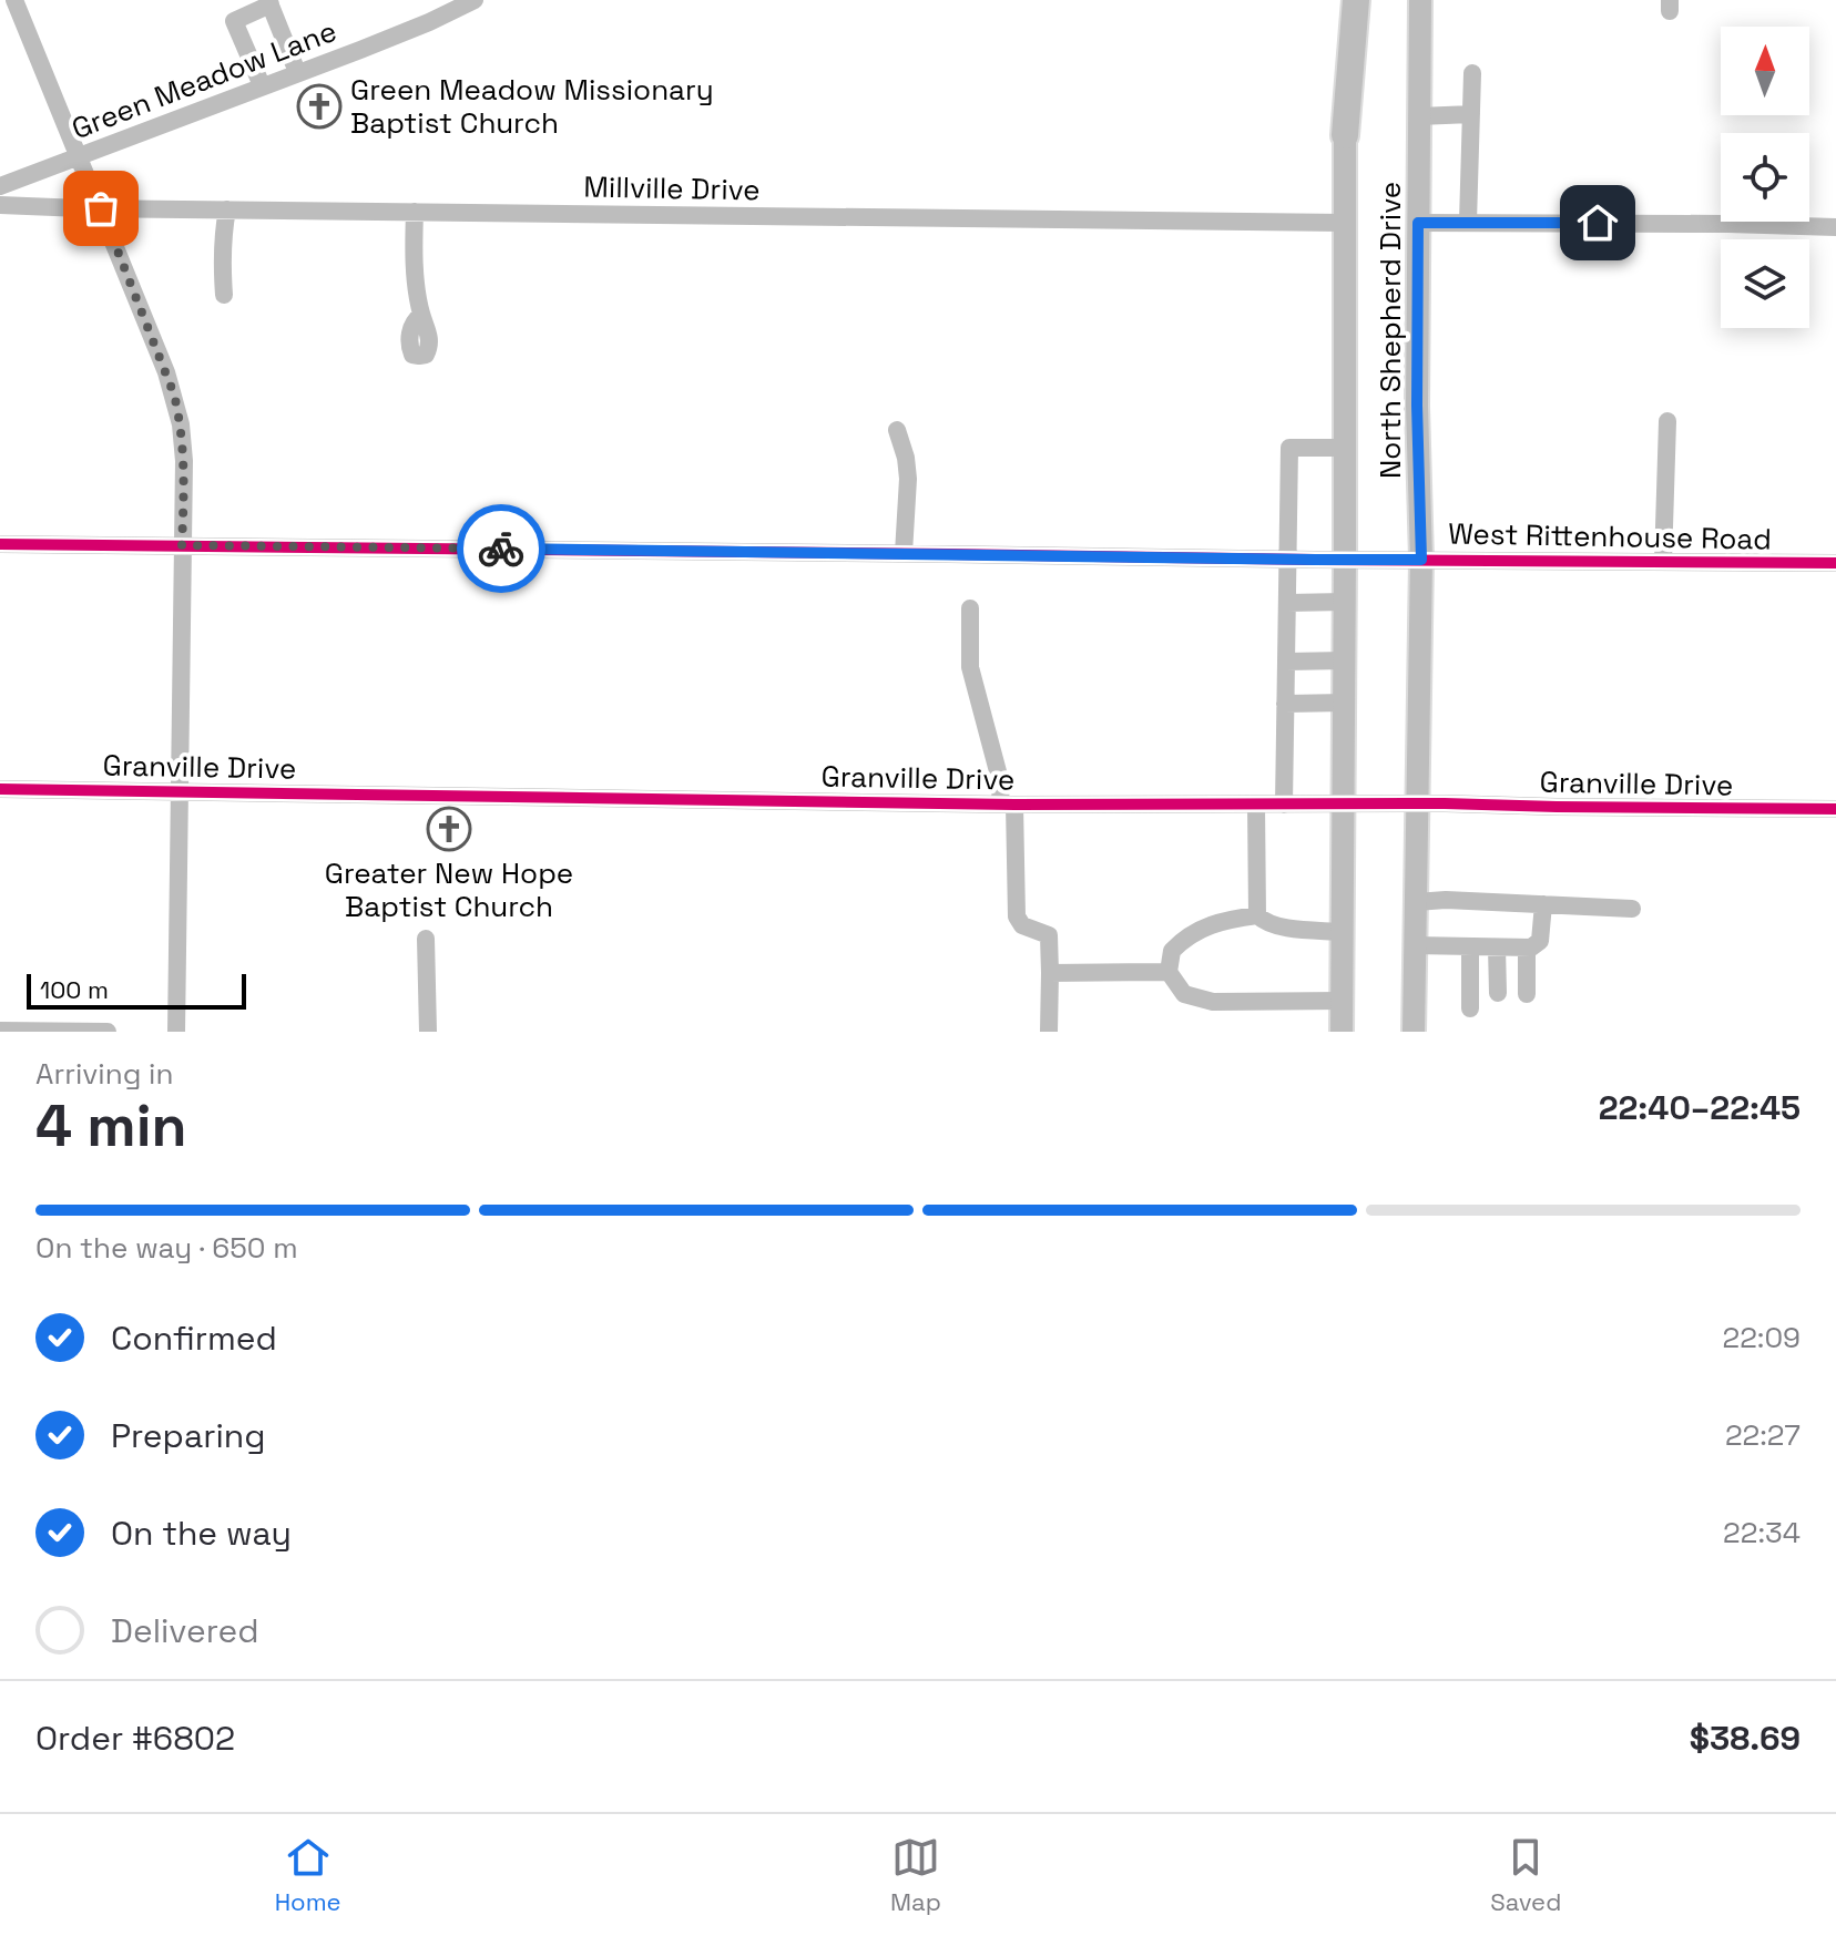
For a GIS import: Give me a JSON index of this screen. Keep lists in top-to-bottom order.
{
  "streets": {
    "main road": ["North Shepherd Drive"],
    "street": [
      "Green Meadow Lane",
      "Millville Drive",
      "West Rittenhouse Road",
      "Granville Drive"
    ]
  },
  "crossings": [
    ["Millville Drive", "North Shepherd Drive"],
    ["North Shepherd Drive", "West Rittenhouse Road"],
    ["North Shepherd Drive", "Granville Drive"]
  ],
  "places": {
    "church": ["Green Meadow Missionary Baptist Church", "Greater New Hope Baptist Church"]
  },
  "scale_bar": "100 m",
  "north": "top",
  "page": {
    "scale": "100 m",
    "heading": ["4 min", "Arriving in", "22:40–22:45"],
    "panel": ["Order #6802", "$38.69"],
    "bar": "On the way · 650 m",
    "list": [
      ["Confirmed", "22:09"],
      ["Preparing", "22:27"],
      ["On the way", "22:34"],
      "Delivered"
    ],
    "tabs": ["Home", "Map", "Saved"]
  }
}
